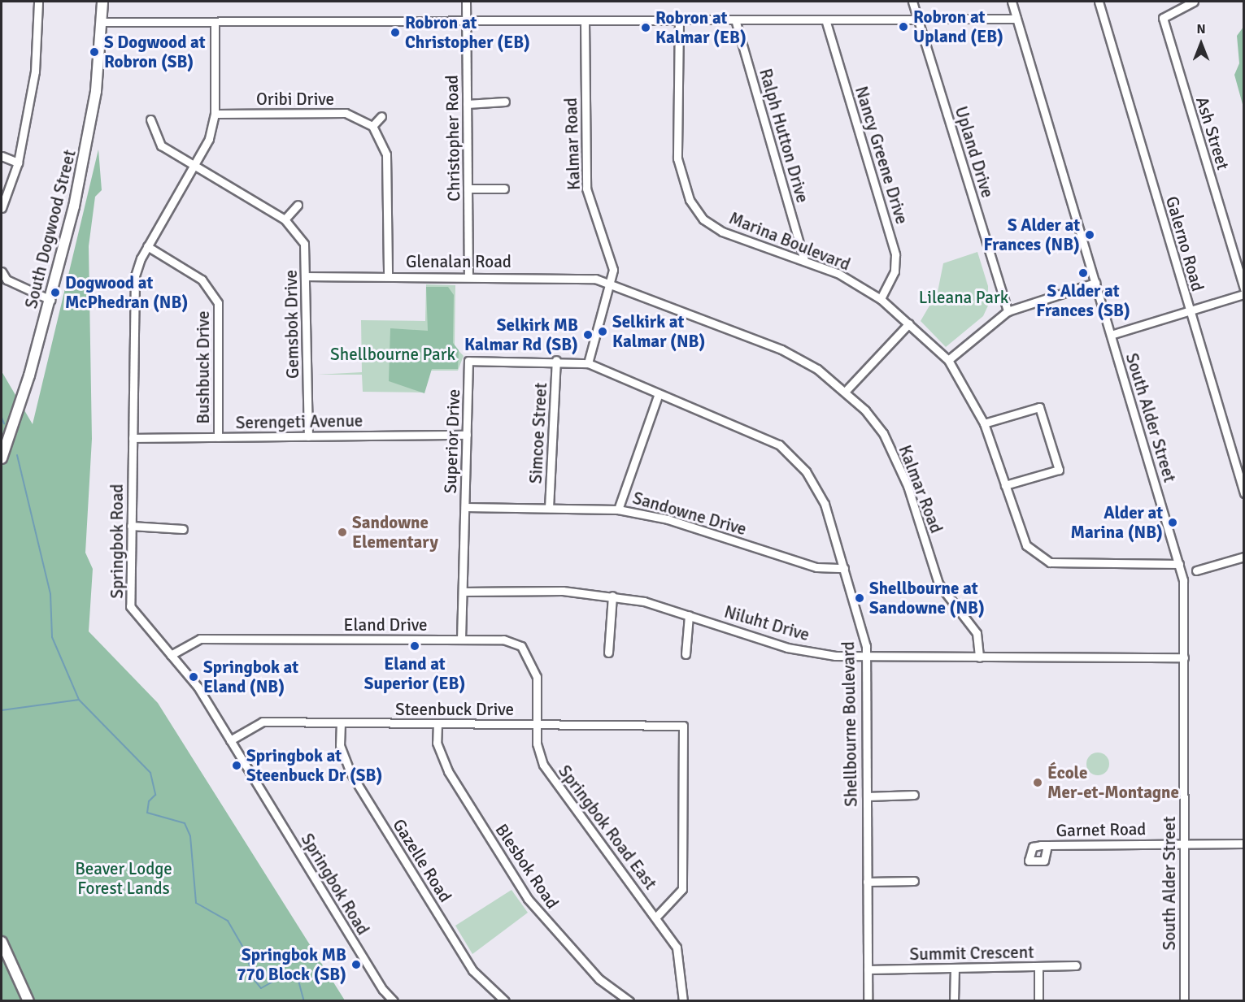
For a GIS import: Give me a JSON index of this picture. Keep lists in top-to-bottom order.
{
  "streets": {
    "main road": ["South Dogwood Street"],
    "street": [
      "Oribi Drive",
      "Ash Street",
      "Ralph Hutton Drive",
      "Christopher Road",
      "Kalmar Road",
      "Upland Drive",
      "Nancy Greene Drive",
      "Marina Boulevard",
      "Galerno Road",
      "Glenalan Road",
      "Gemsbok Drive",
      "Bushbuck Drive",
      "South Alder Street",
      "Serengeti Avenue",
      "Simcoe Street",
      "Superior Drive",
      "Sandowne Drive",
      "Springbok Road",
      "Niluht Drive",
      "Eland Drive",
      "Steenbuck Drive",
      "Shellbourne Boulevard",
      "Springbok Road East",
      "Garnet Road",
      "Gazelle Road",
      "Blesbok Road",
      "Summit Crescent"
    ]
  },
  "crossings": [
    ["Oribi Drive", "Springbok Road"],
    ["Ralph Hutton Drive", "Marina Boulevard"],
    ["Christopher Road", "Glenalan Road"],
    ["Kalmar Road", "Glenalan Road"],
    ["Kalmar Road", "Niluht Drive"],
    ["Nancy Greene Drive", "Marina Boulevard"],
    ["Marina Boulevard", "South Alder Street"],
    ["Glenalan Road", "Gemsbok Drive"],
    ["Gemsbok Drive", "Serengeti Avenue"],
    ["Gemsbok Drive", "Springbok Road"],
    ["Bushbuck Drive", "Serengeti Avenue"],
    ["Bushbuck Drive", "Springbok Road"],
    ["South Alder Street", "Niluht Drive"],
    ["South Alder Street", "Garnet Road"],
    ["Serengeti Avenue", "Superior Drive"],
    ["Serengeti Avenue", "Springbok Road"],
    ["Simcoe Street", "Sandowne Drive"],
    ["Simcoe Street", "Shellbourne Boulevard"],
    ["Superior Drive", "Sandowne Drive"],
    ["Superior Drive", "Niluht Drive"],
    ["Superior Drive", "Eland Drive"],
    ["Superior Drive", "Shellbourne Boulevard"],
    ["Sandowne Drive", "Shellbourne Boulevard"],
    ["Springbok Road", "Eland Drive"],
    ["Springbok Road", "Steenbuck Drive"],
    ["Niluht Drive", "Shellbourne Boulevard"],
    ["Eland Drive", "Steenbuck Drive"],
    ["Eland Drive", "Springbok Road East"],
    ["Steenbuck Drive", "Springbok Road East"],
    ["Steenbuck Drive", "Gazelle Road"],
    ["Steenbuck Drive", "Blesbok Road"],
    ["Shellbourne Boulevard", "Summit Crescent"]
  ],
  "parks": ["Lileana Park", "Shellbourne Park", "Beaver Lodge Forest Lands"],
  "places": [
    "Robron at Upland (EB)",
    "Robron at Kalmar (EB)",
    "Robron at Christopher (EB)",
    "S Dogwood at Robron (SB)",
    "S Alder at Frances (NB)",
    "S Alder at Frances (SB)",
    "Dogwood at McPhedran (NB)",
    "Selkirk at Kalmar (NB)",
    "Selkirk MB Kalmar Rd (SB)",
    "Alder at Marina (NB)",
    "Sandowne Elementary",
    "Shellbourne at Sandowne (NB)",
    "Eland at Superior (EB)",
    "Springbok at Eland (NB)",
    "Springbok at Steenbuck Dr (SB)",
    "École Mer-et-Montagne",
    "Springbok MB 770 Block (SB)"
  ],
  "north": "top"
}
